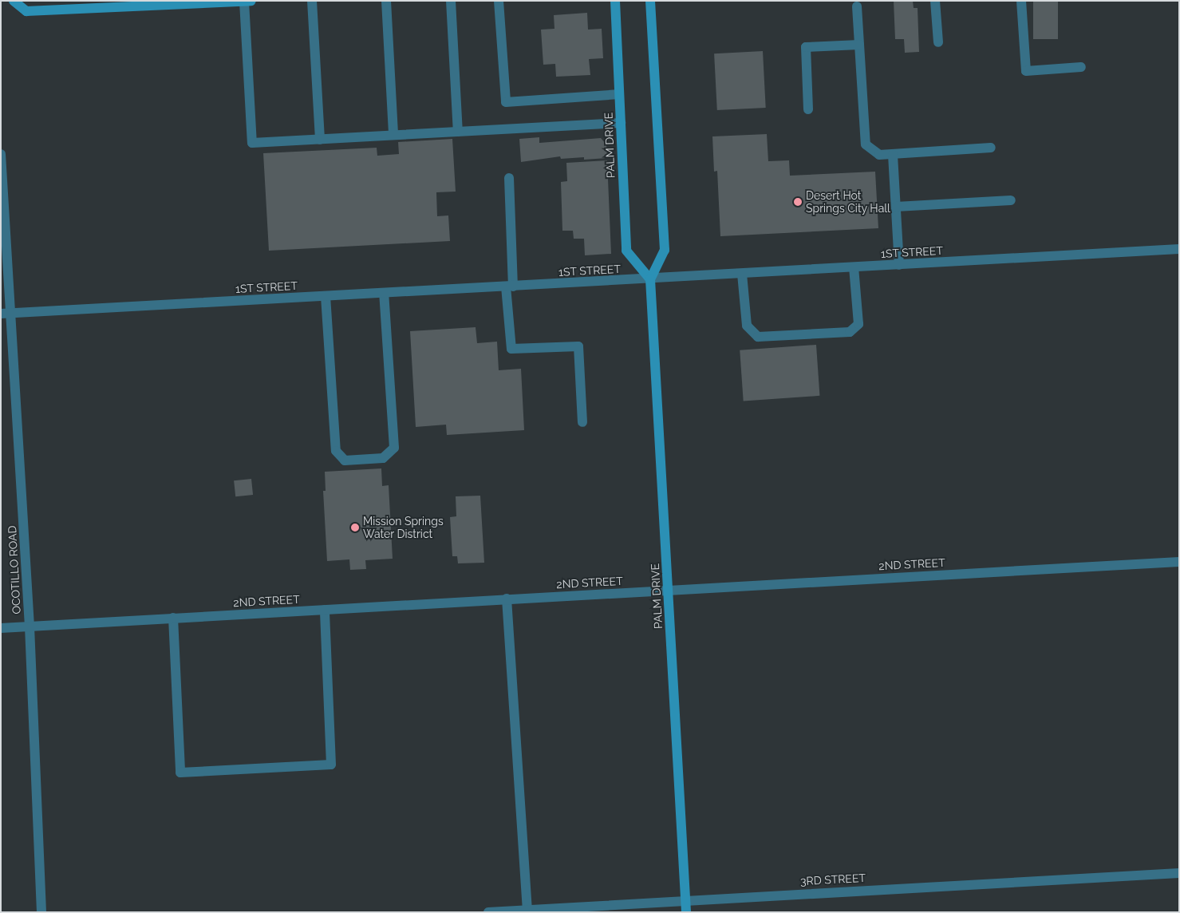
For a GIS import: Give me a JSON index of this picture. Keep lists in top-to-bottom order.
{
  "streets": {
    "main road": ["PALM DRIVE"],
    "street": [
      "1ST STREET",
      "2ND STREET",
      "OCOTILLO ROAD",
      "3RD STREET"
    ]
  },
  "crossings": [
    ["PALM DRIVE", "1ST STREET"],
    ["PALM DRIVE", "2ND STREET"],
    ["PALM DRIVE", "3RD STREET"],
    ["1ST STREET", "OCOTILLO ROAD"],
    ["2ND STREET", "OCOTILLO ROAD"]
  ],
  "places": ["Desert Hot Springs City Hall", "Mission Springs Water District"]
}
